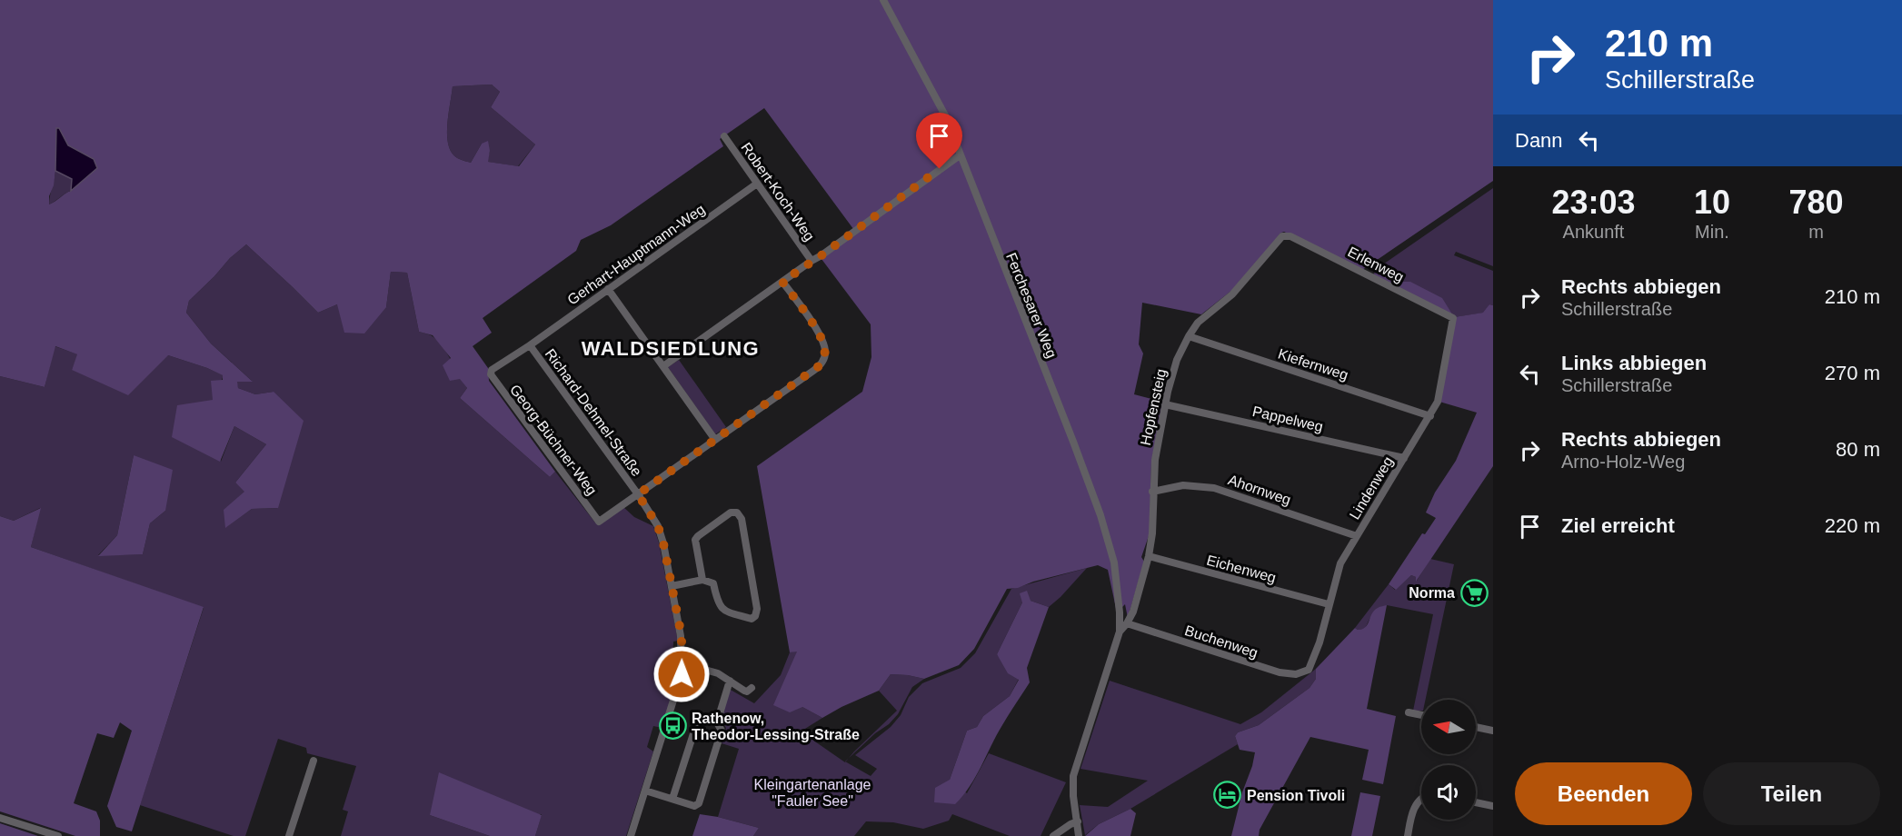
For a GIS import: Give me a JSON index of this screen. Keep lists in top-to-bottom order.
{
  "streets": {
    "street": [
      "Robert-Koch-Weg",
      "Gerhart-Hauptmann-Weg",
      "Erlenweg",
      "Ferchesarer Weg",
      "Kiefernweg",
      "Hopfensteig",
      "Richard-Dehmel-Straße",
      "Pappelweg",
      "Georg-Büchner-Weg",
      "Lindenweg",
      "Ahornweg",
      "Eichenweg",
      "Buchenweg"
    ]
  },
  "crossings": [
    ["Robert-Koch-Weg", "Gerhart-Hauptmann-Weg"],
    ["Gerhart-Hauptmann-Weg", "Richard-Dehmel-Straße"],
    ["Gerhart-Hauptmann-Weg", "Georg-Büchner-Weg"],
    ["Erlenweg", "Hopfensteig"],
    ["Erlenweg", "Lindenweg"],
    ["Ferchesarer Weg", "Hopfensteig"],
    ["Ferchesarer Weg", "Buchenweg"],
    ["Kiefernweg", "Hopfensteig"],
    ["Kiefernweg", "Lindenweg"],
    ["Hopfensteig", "Pappelweg"],
    ["Hopfensteig", "Ahornweg"],
    ["Hopfensteig", "Eichenweg"],
    ["Hopfensteig", "Buchenweg"],
    ["Richard-Dehmel-Straße", "Georg-Büchner-Weg"],
    ["Pappelweg", "Lindenweg"],
    ["Lindenweg", "Ahornweg"],
    ["Lindenweg", "Eichenweg"],
    ["Lindenweg", "Buchenweg"]
  ],
  "districts": ["WALDSIEDLUNG"],
  "parks": ["Kleingartenanlage \"Fauler See\""],
  "places": {
    "supermarket": ["Norma"],
    "bus stop": ["Rathenow, Theodor-Lessing-Straße"],
    "hotel": ["Pension Tivoli"]
  },
  "north": "left",
  "page": {
    "turn": ["210 m", "Schillerstraße"],
    "then": "Dann",
    "eta": [
      "23:03",
      "Ankunft",
      "10",
      "Min.",
      "780",
      "m"
    ],
    "list": [
      {
        "name": "Rechts abbiegen",
        "note": "Schillerstraße",
        "value": "210 m"
      },
      {
        "name": "Links abbiegen",
        "note": "Schillerstraße",
        "value": "270 m"
      },
      {
        "name": "Rechts abbiegen",
        "note": "Arno-Holz-Weg",
        "value": "80 m"
      },
      {
        "name": "Ziel erreicht",
        "value": "220 m"
      }
    ],
    "buttons": ["Beenden", "Teilen"]
  }
}
